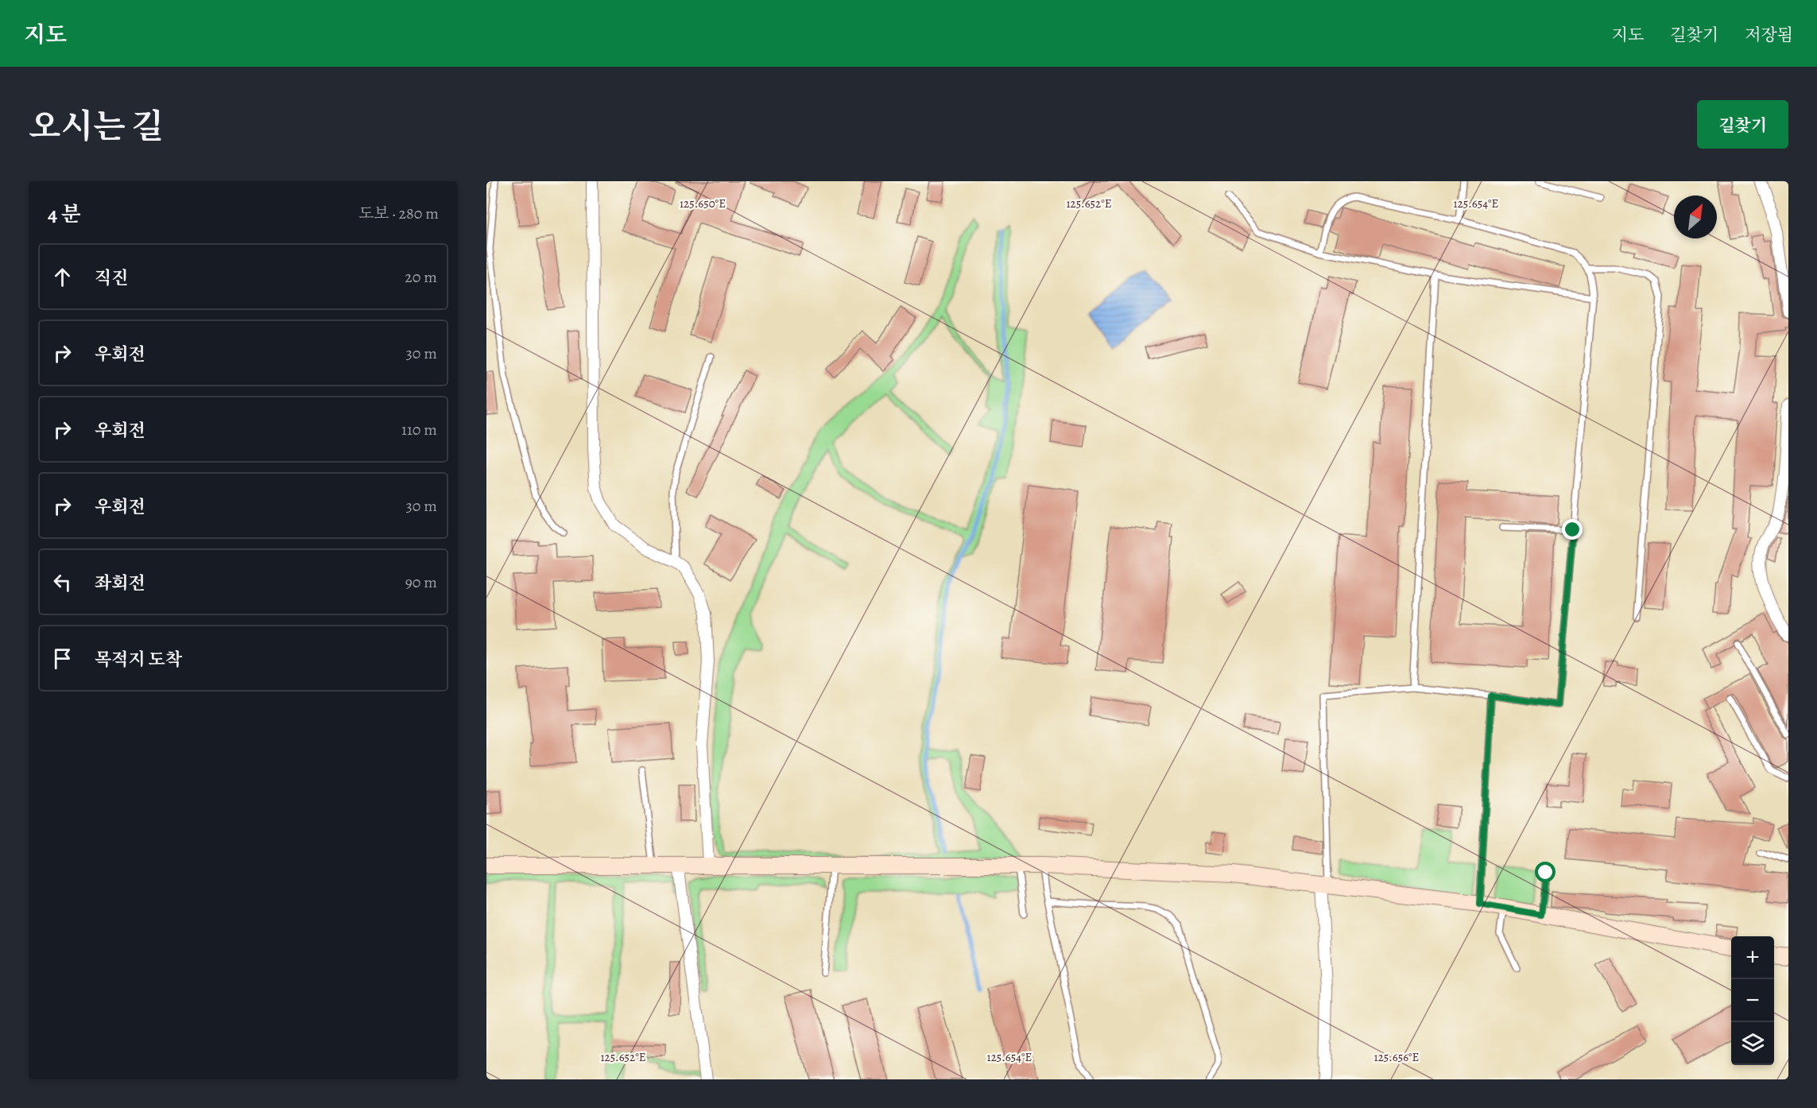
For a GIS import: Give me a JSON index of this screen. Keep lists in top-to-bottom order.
{
  "north": "top right",
  "page": {
    "header": "지도",
    "nav": ["지도", "길찾기", "저장됨"],
    "title": "오시는 길",
    "buttons": "길찾기",
    "heading": ["4 분", "도보 · 280 m"],
    "list": [
      ["직진", "20 m"],
      ["우회전", "30 m"],
      ["우회전", "110 m"],
      ["우회전", "30 m"],
      ["좌회전", "90 m"],
      "목적지 도착"
    ],
    "map_buttons": ["+", "−"]
  },
  "coordinates": [
    "125.650°E",
    "125.652°E",
    "125.654°E",
    "125.656°E"
  ]
}
